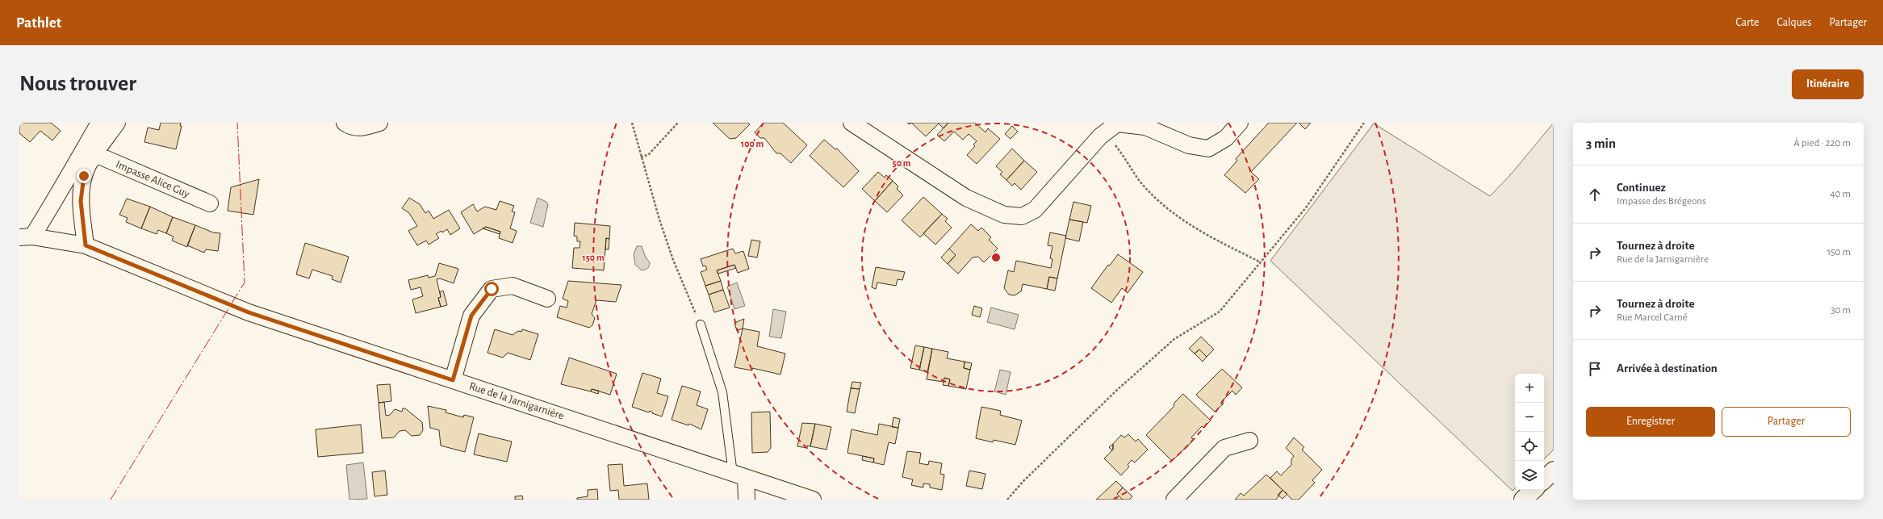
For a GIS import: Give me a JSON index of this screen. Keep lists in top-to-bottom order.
{
  "streets": {
    "street": ["Impasse Alice Guy", "Rue de la Jarnigarnière"]
  },
  "page": {
    "header": "Pathlet",
    "nav": ["Carte", "Calques", "Partager"],
    "buttons": [
      "Itinéraire",
      ["Enregistrer", "Partager"]
    ],
    "title": "Nous trouver",
    "heading": ["3 min", "À pied · 220 m"],
    "list": [
      ["Continuez", "Impasse des Brégeons", "40 m"],
      ["Tournez à droite", "Rue de la Jarnigarnière", "150 m"],
      ["Tournez à droite", "Rue Marcel Carné", "30 m"],
      "Arrivée à destination"
    ],
    "map_buttons": ["+", "−"]
  },
  "rings": ["100 m", "50 m", "150 m"]
}
